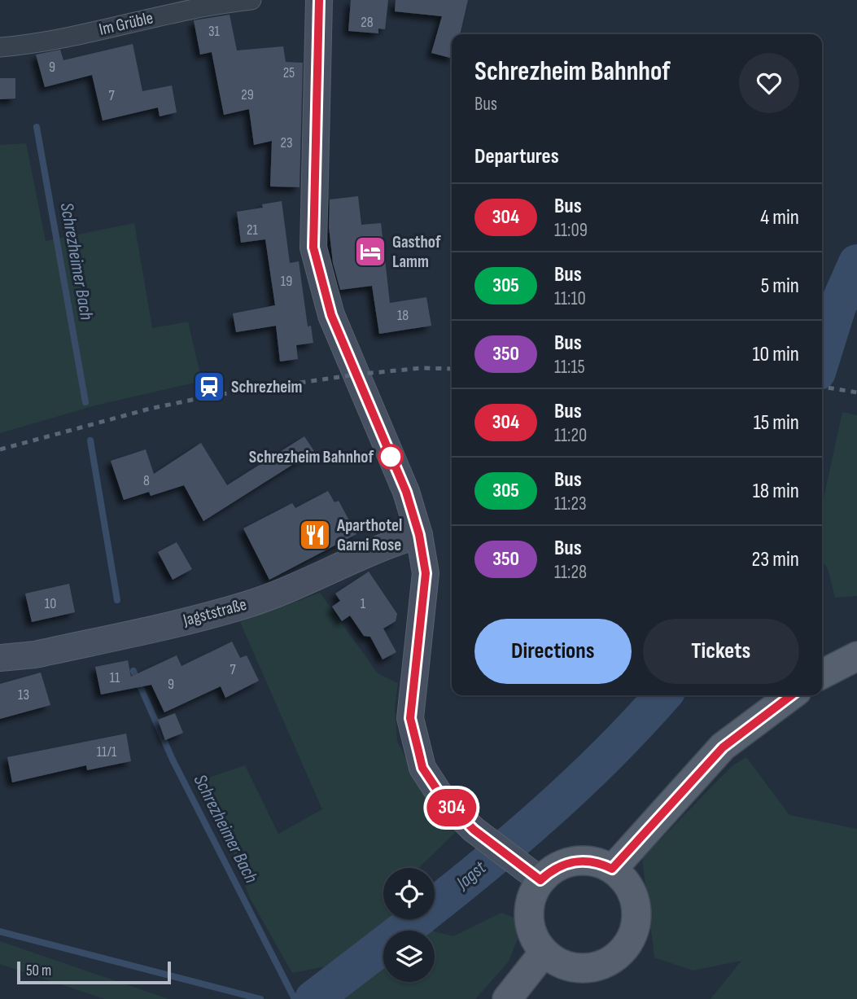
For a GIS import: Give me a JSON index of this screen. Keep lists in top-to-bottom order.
{
  "streets": {
    "main road": ["Jagststraße"],
    "street": ["Im Grüble"]
  },
  "water": ["Schrezheimer Bach", "Jagst"],
  "places": {
    "hotel": ["Gasthof Lamm"],
    "station": ["Schrezheim"],
    "other": ["Schrezheim Bahnhof"],
    "restaurant": ["Aparthotel Garni Rose"]
  },
  "lines": ["bus line 304"],
  "house_numbers": [
    "28",
    "31",
    "9",
    "25",
    "29",
    "7",
    "23",
    "21",
    "19",
    "18",
    "8",
    "10",
    "1",
    "7",
    "11",
    "9",
    "13",
    "11/1"
  ],
  "scale_bar": "50 m",
  "page": {
    "on_map": "304",
    "heading": [
      ["Schrezheim Bahnhof", "Bus"],
      "Departures"
    ],
    "list": [
      {
        "mark": "304",
        "name": "Bus",
        "note": "11:09",
        "value": "4 min"
      },
      {
        "mark": "305",
        "name": "Bus",
        "note": "11:10",
        "value": "5 min"
      },
      {
        "mark": "350",
        "name": "Bus",
        "note": "11:15",
        "value": "10 min"
      },
      {
        "mark": "304",
        "name": "Bus",
        "note": "11:20",
        "value": "15 min"
      },
      {
        "mark": "305",
        "name": "Bus",
        "note": "11:23",
        "value": "18 min"
      },
      {
        "mark": "350",
        "name": "Bus",
        "note": "11:28",
        "value": "23 min"
      }
    ],
    "buttons": ["Directions", "Tickets"],
    "scale": "50 m"
  }
}
